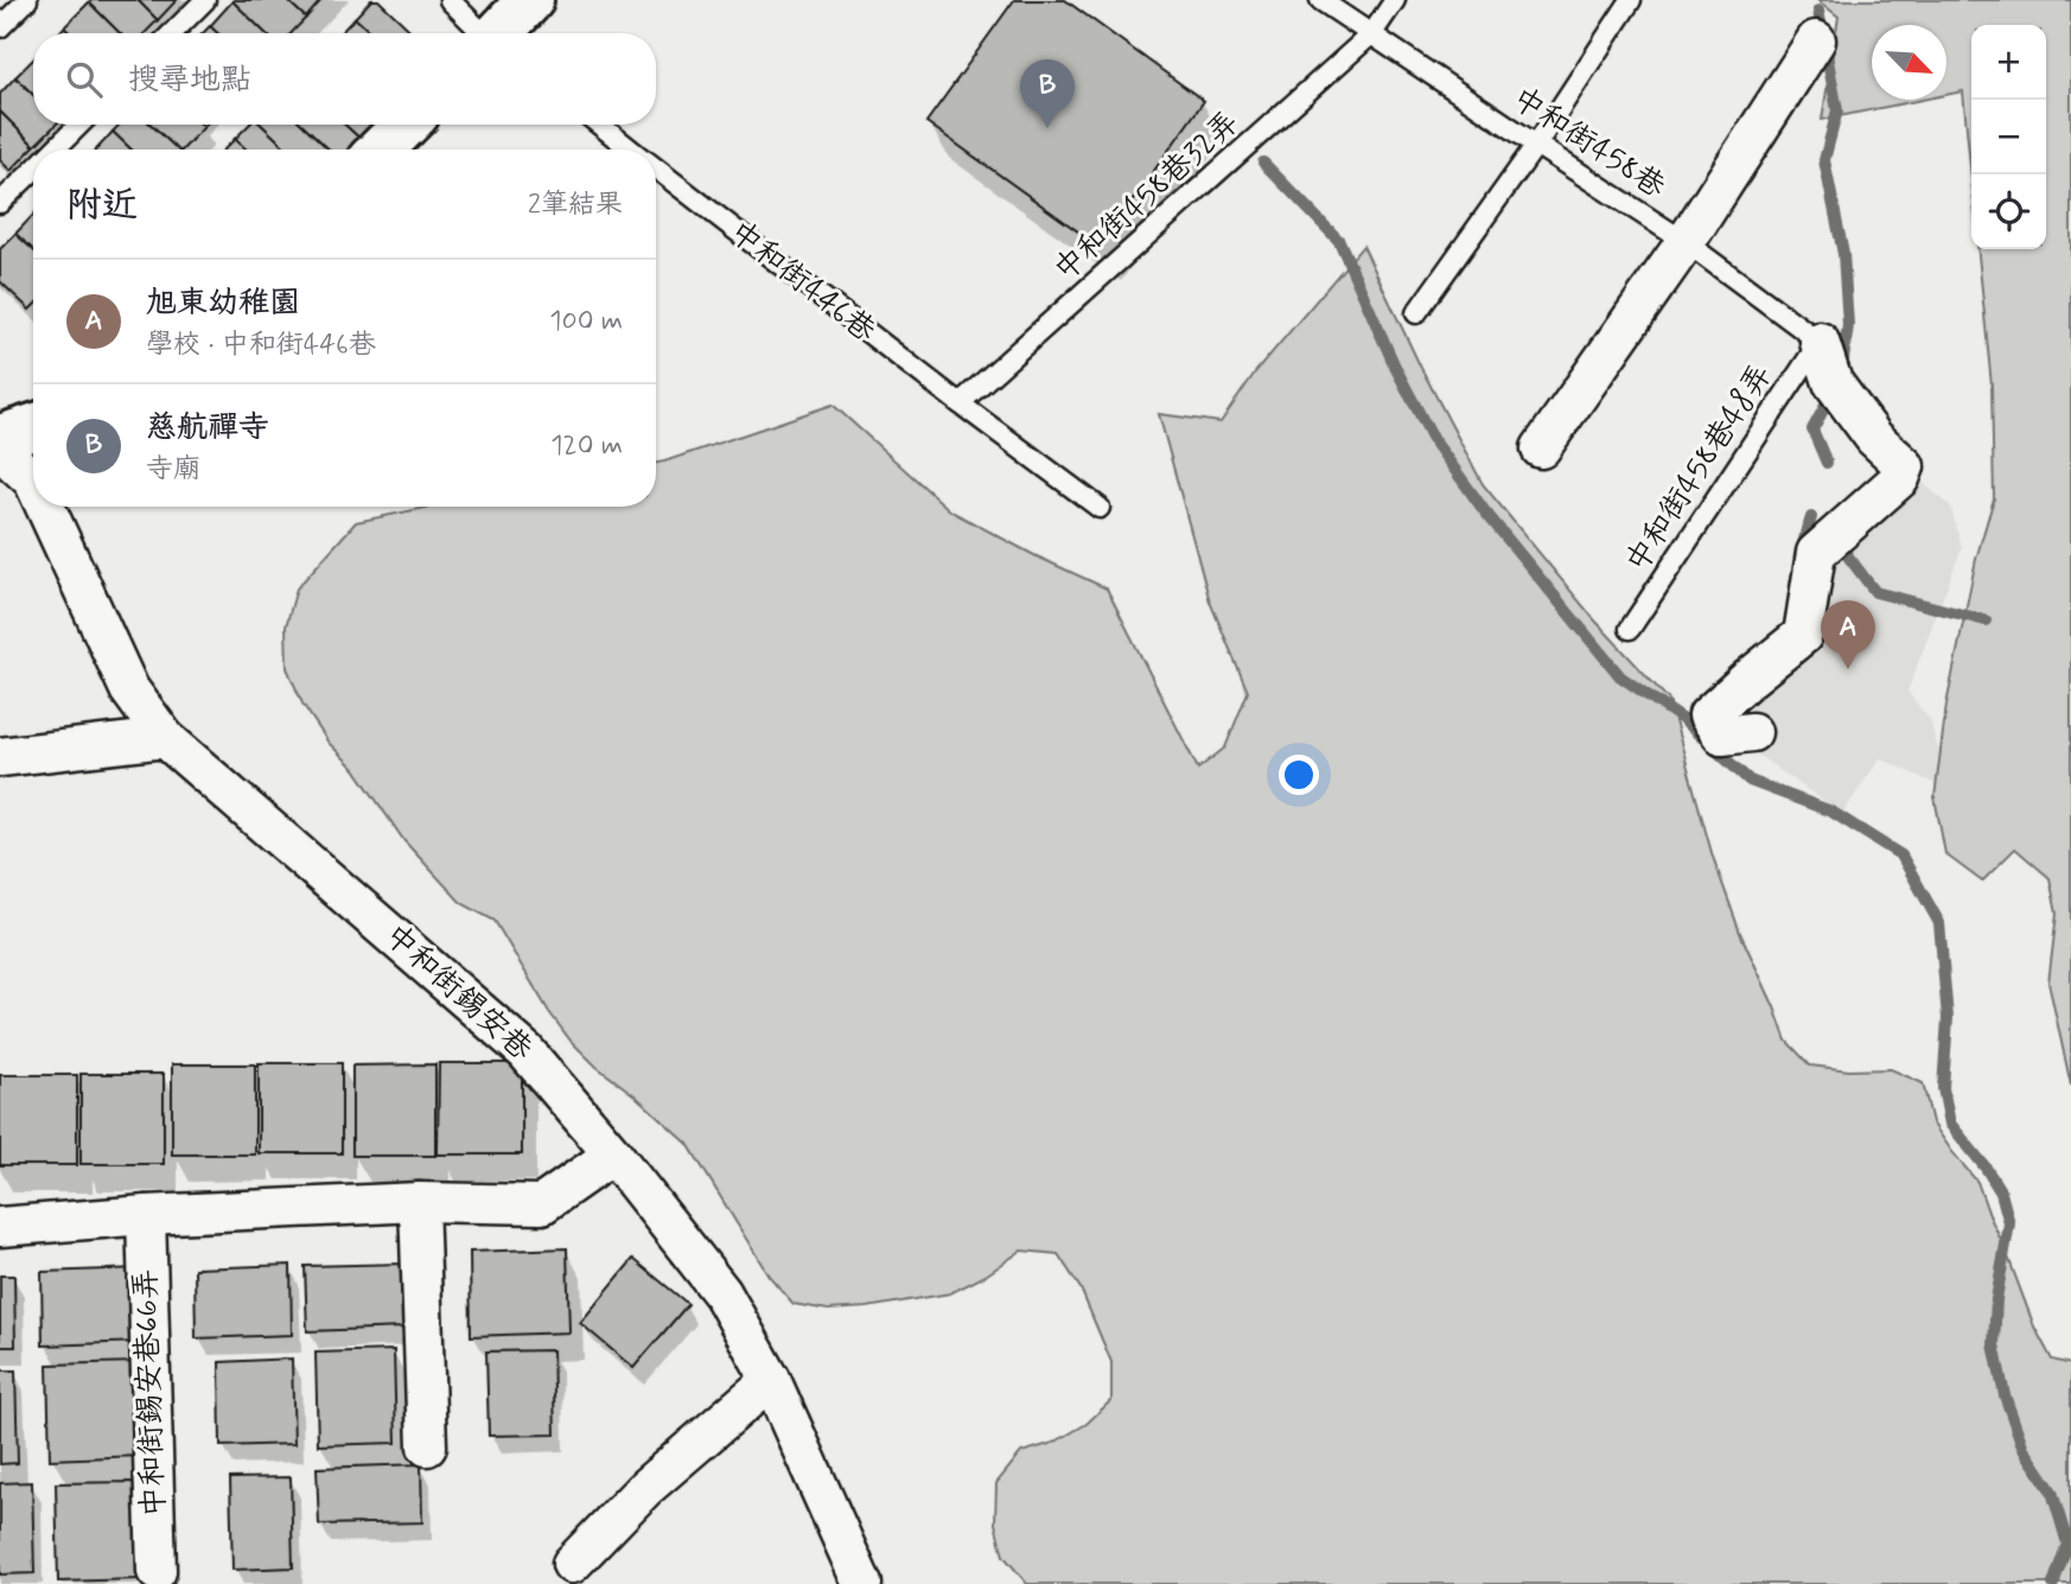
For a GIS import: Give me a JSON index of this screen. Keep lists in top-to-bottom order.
{
  "streets": {
    "street": ["中和街錫安巷", "中和街錫安巷66弄"],
    "lane": [
      "中和街458巷",
      "中和街458巷32弄",
      "中和街446巷",
      "中和街458巷48弄"
    ]
  },
  "crossings": [
    ["中和街458巷", "中和街458巷32弄"],
    ["中和街458巷", "中和街458巷48弄"],
    ["中和街458巷32弄", "中和街446巷"]
  ],
  "north": "bottom right",
  "page": {
    "map_buttons": ["+", "−"],
    "search": "搜尋地點",
    "pins": ["B", "A"],
    "heading": ["附近", "2筆結果"],
    "list": [
      {
        "mark": "A",
        "name": "旭東幼稚園",
        "note": "學校 · 中和街446巷",
        "value": "100 m"
      },
      {
        "mark": "B",
        "name": "慈航禪寺",
        "note": "寺廟",
        "value": "120 m"
      }
    ]
  }
}
